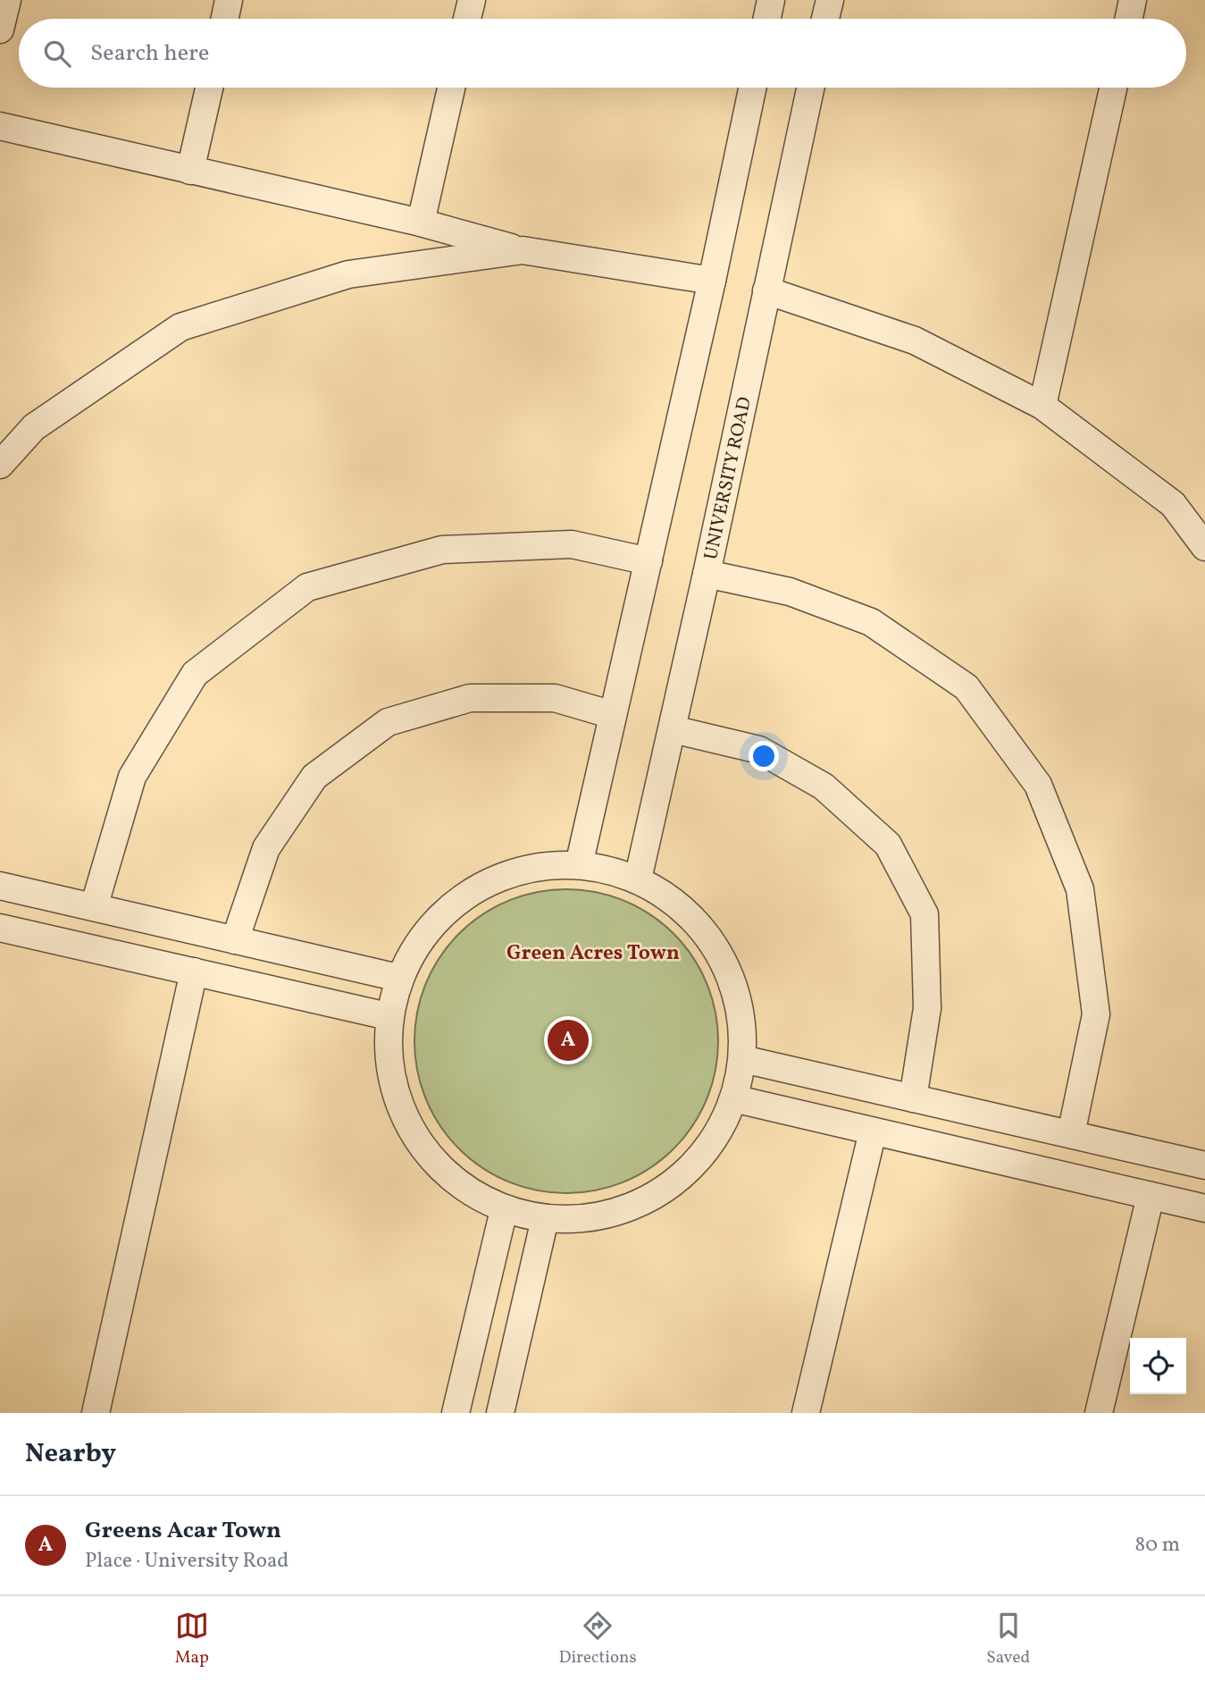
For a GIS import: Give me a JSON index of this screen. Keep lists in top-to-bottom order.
{
  "streets": {
    "street": ["UNIVERSITY ROAD"]
  },
  "districts": ["Green Acres Town"],
  "page": {
    "search": "Search here",
    "pins": "A",
    "heading": "Nearby",
    "list": [
      {
        "mark": "A",
        "name": "Greens Acar Town",
        "note": "Place · University Road",
        "value": "80 m"
      }
    ],
    "nav": ["Map", "Directions", "Saved"]
  }
}
